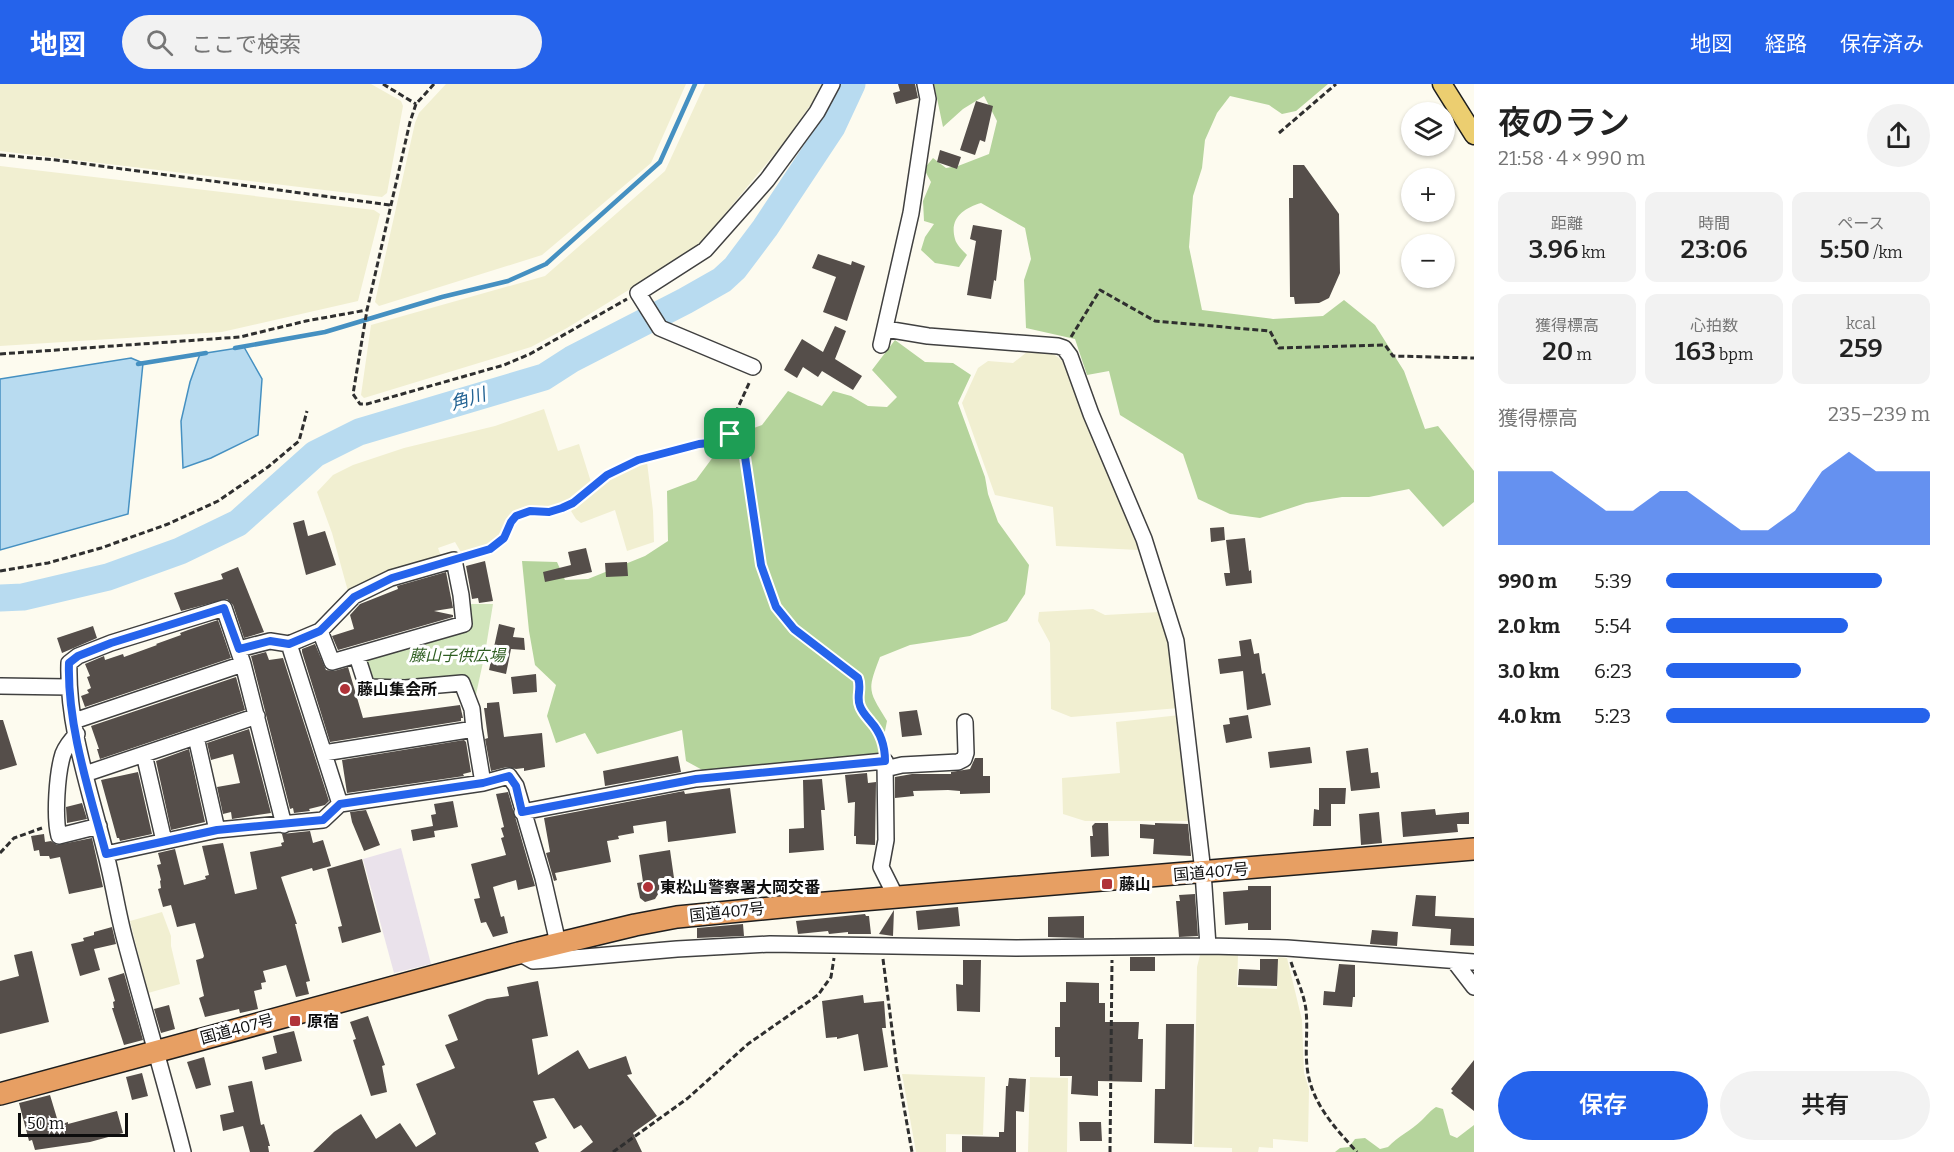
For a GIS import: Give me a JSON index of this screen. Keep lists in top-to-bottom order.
{
  "streets": {
    "highway": ["国道407号"]
  },
  "water": ["角川"],
  "parks": ["藤山子供広場"],
  "places": {
    "other": ["藤山集会所", "東松山警察署大岡交番"],
    "transit": ["藤山", "原宿"]
  },
  "scale_bar": "50 m",
  "page": {
    "header": "地図",
    "search": "ここで検索",
    "nav": ["地図", "経路", "保存済み"],
    "heading": ["夜のラン", "21:58 · 4 × 990 m"],
    "map_buttons": ["+", "−"],
    "stats": [
      ["距離", "3.96 km"],
      ["時間", "23:06"],
      ["ペース", "5:50 /km"],
      ["獲得標高", "20 m"],
      ["心拍数", "163 bpm"],
      ["kcal", "259"]
    ],
    "chart": ["獲得標高", "235–239 m"],
    "list": [
      {
        "name": "990 m",
        "note": "5:39"
      },
      {
        "name": "2.0 km",
        "note": "5:54"
      },
      {
        "name": "3.0 km",
        "note": "6:23"
      },
      {
        "name": "4.0 km",
        "note": "5:23"
      }
    ],
    "buttons": ["保存", "共有"],
    "scale": "50 m"
  }
}
